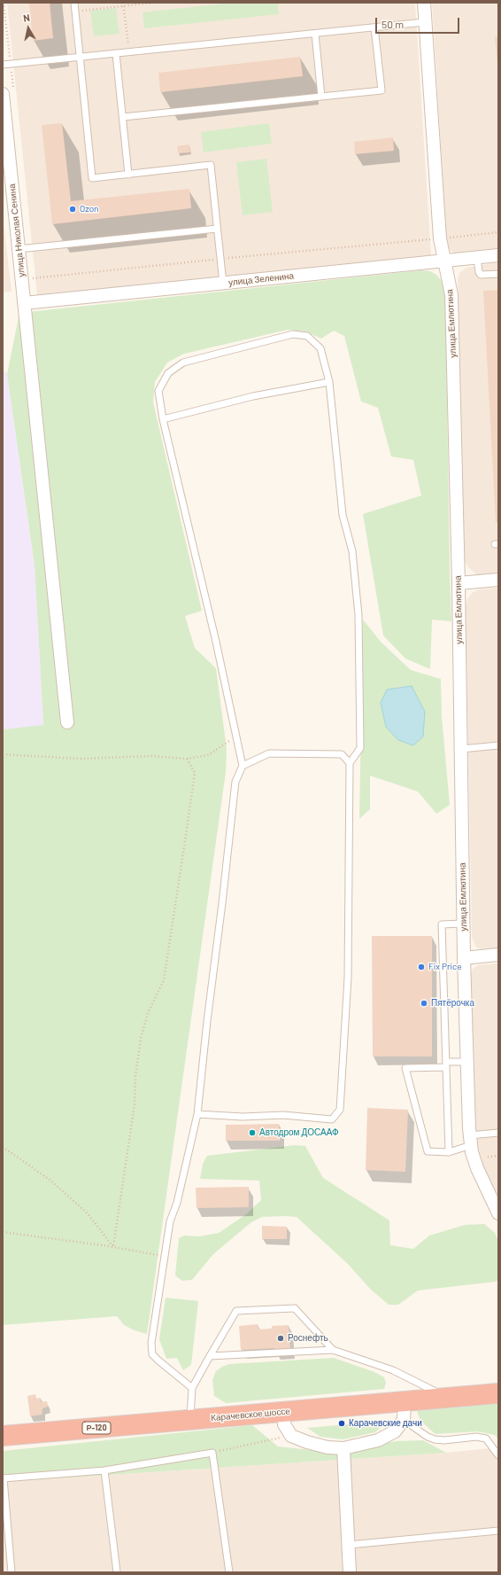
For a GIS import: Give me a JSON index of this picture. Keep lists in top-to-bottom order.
{
  "streets": {
    "highway": ["Карачевское шоссе", "Р-120"],
    "street": ["улица Николая Сенина", "улица Зеленина", "улица Емлютина"]
  },
  "crossings": [
    ["улица Николая Сенина", "улица Зеленина"],
    ["улица Зеленина", "улица Емлютина"]
  ],
  "places": [
    "Ozon",
    "Fix Price",
    "Пятёрочка",
    "Автодром ДОСААФ",
    "Роснефть",
    "Карачевские дачи"
  ],
  "scale_bar": "50 m",
  "north": "top"
}
